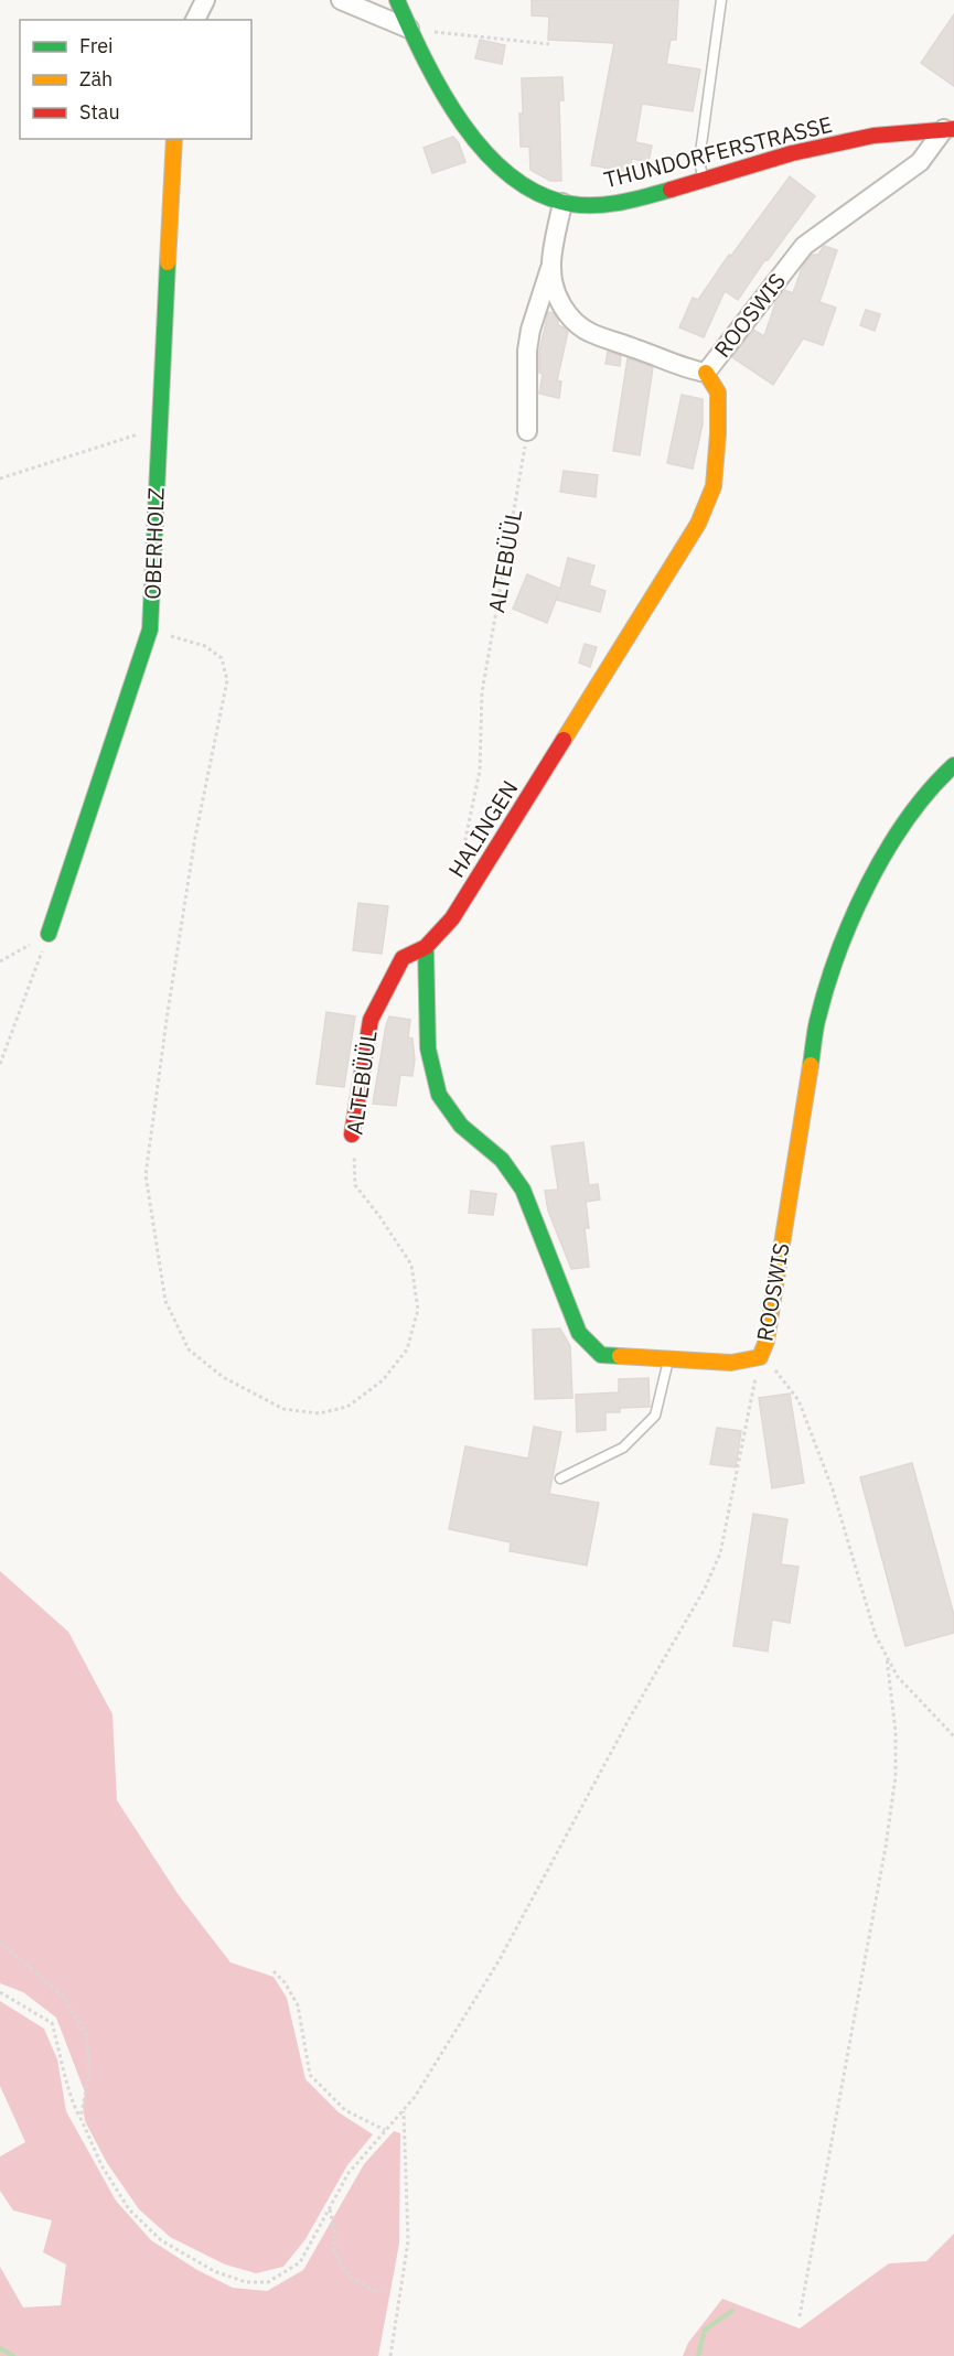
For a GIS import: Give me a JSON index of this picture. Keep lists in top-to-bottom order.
{
  "streets": {
    "street": [
      "THUNDORFERSTRASSE",
      "ROOSWIS",
      "OBERHOLZ",
      "ALTEBÜÜL",
      "HALINGEN"
    ]
  },
  "crossings": [
    ["THUNDORFERSTRASSE", "ROOSWIS"],
    ["ROOSWIS", "ALTEBÜÜL"],
    ["ROOSWIS", "HALINGEN"],
    ["OBERHOLZ", "ALTEBÜÜL"],
    ["ALTEBÜÜL", "HALINGEN"]
  ],
  "legend": ["Frei", "Zäh", "Stau"]
}
